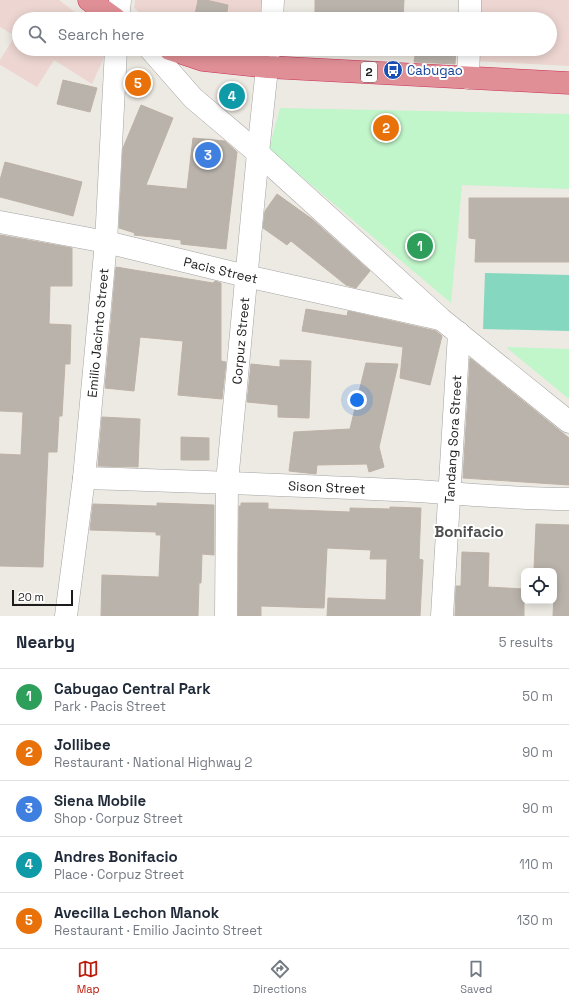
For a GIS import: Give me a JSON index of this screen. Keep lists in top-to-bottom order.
{
  "streets": {
    "highway": ["2"],
    "street": [
      "Pacis Street",
      "Emilio Jacinto Street",
      "Corpuz Street",
      "Tandang Sora Street",
      "Sison Street"
    ]
  },
  "crossings": [
    ["2", "Corpuz Street"],
    ["Pacis Street", "Emilio Jacinto Street"],
    ["Pacis Street", "Corpuz Street"],
    ["Emilio Jacinto Street", "Sison Street"],
    ["Corpuz Street", "Sison Street"],
    ["Tandang Sora Street", "Sison Street"]
  ],
  "districts": ["Bonifacio"],
  "places": {
    "bus stop": ["Cabugao"]
  },
  "scale_bar": "20 m",
  "page": {
    "search": "Search here",
    "pins": [
      "5",
      "4",
      "2",
      "3",
      "1"
    ],
    "scale": "20 m",
    "heading": ["Nearby", "5 results"],
    "list": [
      {
        "mark": "1",
        "name": "Cabugao Central Park",
        "note": "Park · Pacis Street",
        "value": "50 m"
      },
      {
        "mark": "2",
        "name": "Jollibee",
        "note": "Restaurant · National Highway 2",
        "value": "90 m"
      },
      {
        "mark": "3",
        "name": "Siena Mobile",
        "note": "Shop · Corpuz Street",
        "value": "90 m"
      },
      {
        "mark": "4",
        "name": "Andres Bonifacio",
        "note": "Place · Corpuz Street",
        "value": "110 m"
      },
      {
        "mark": "5",
        "name": "Avecilla Lechon Manok",
        "note": "Restaurant · Emilio Jacinto Street",
        "value": "130 m"
      }
    ],
    "nav": ["Map", "Directions", "Saved"]
  }
}
